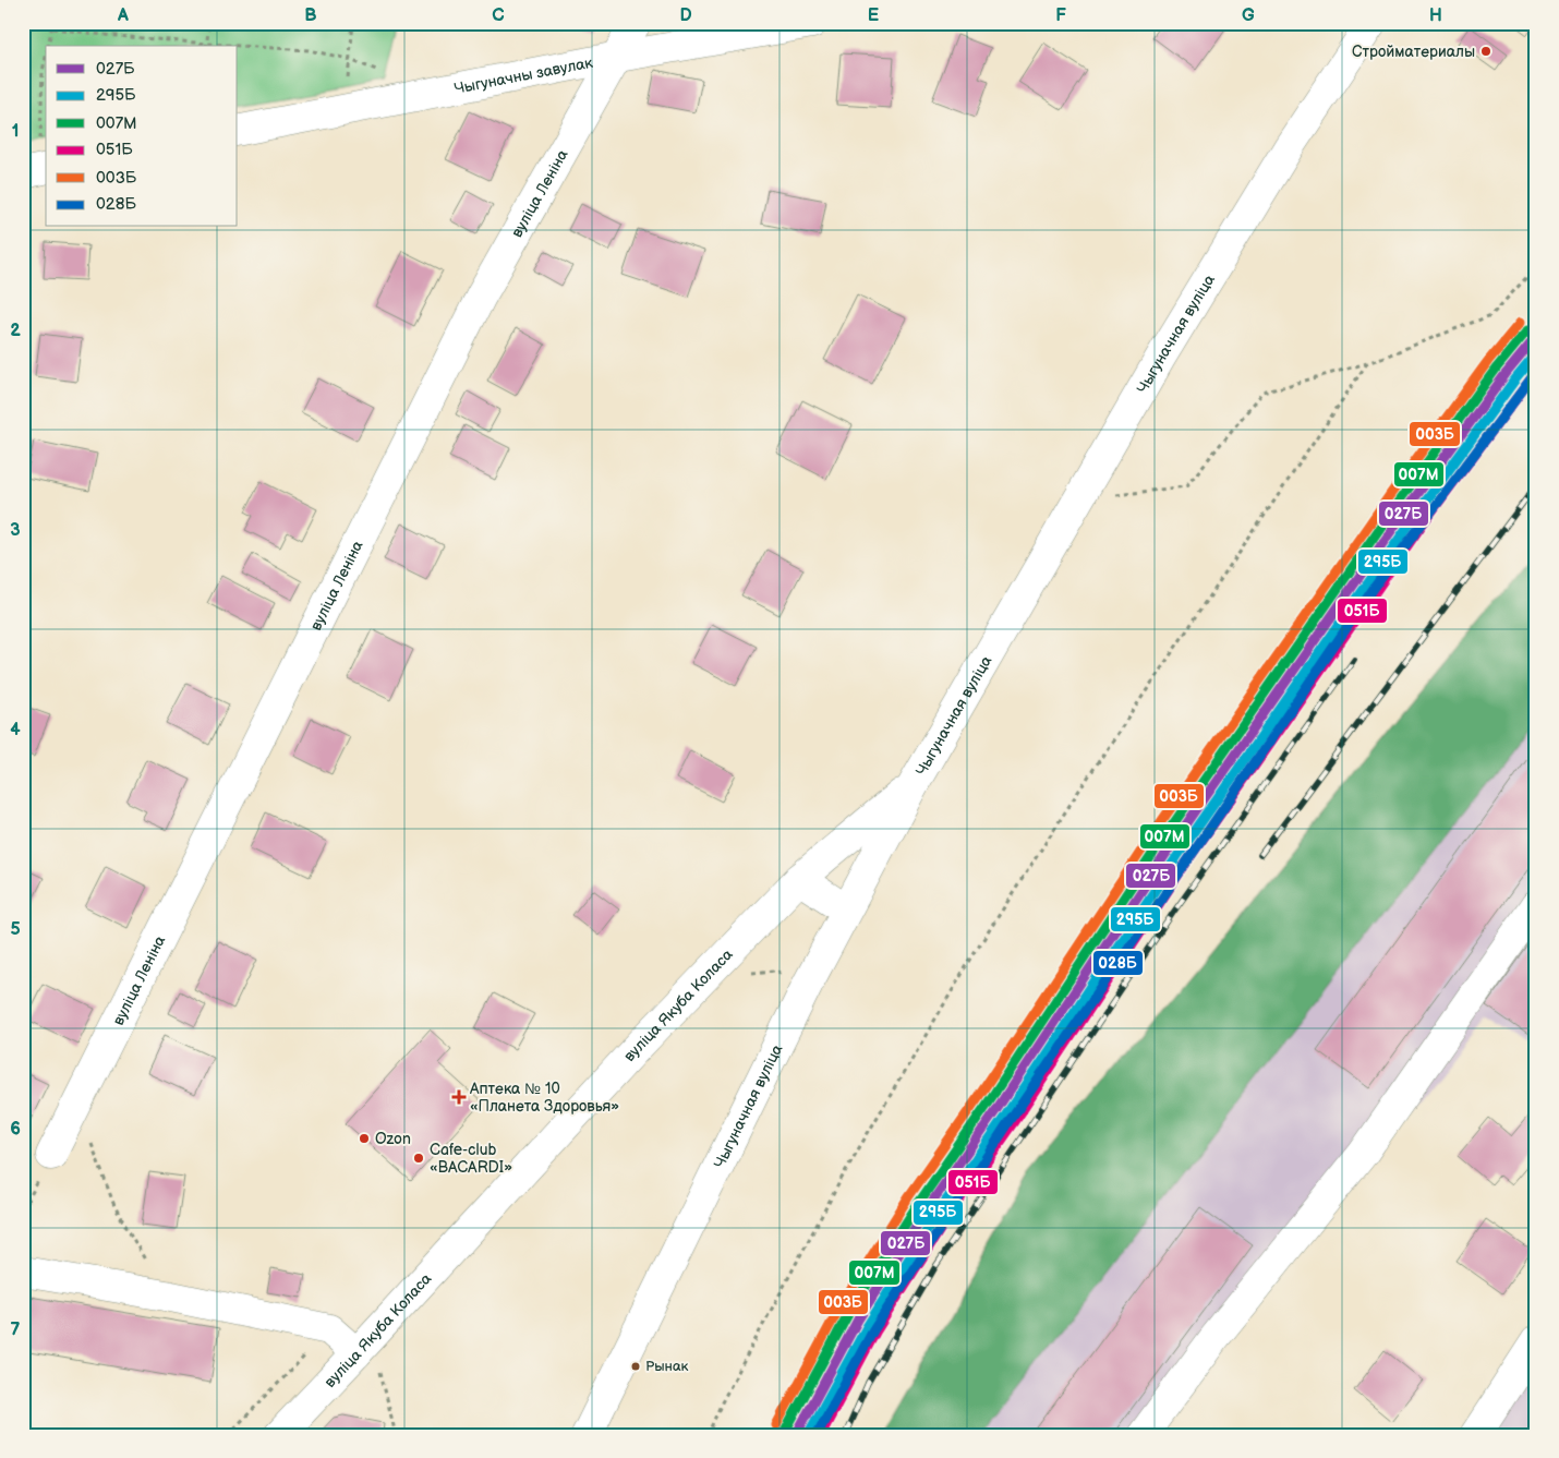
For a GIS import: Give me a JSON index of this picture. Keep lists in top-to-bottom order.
{
  "streets": {
    "street": [
      "Чыгуначны завулак",
      "вуліца Леніна",
      "Чыгуначная вуліца",
      "вуліца Якуба Коласа"
    ]
  },
  "crossings": [
    ["Чыгуначны завулак", "вуліца Леніна"],
    ["Чыгуначная вуліца", "вуліца Якуба Коласа"]
  ],
  "places": {
    "other": [
      "Стройматериалы",
      "Ozon",
      "Cafe-club «BACARDI»",
      "Рынак"
    ],
    "health": ["Аптека № 10 «Планета Здоровья»"]
  },
  "lines": [
    "transit line 003Б",
    "transit line 007М",
    "transit line 027Б",
    "transit line 295Б",
    "transit line 051Б",
    "transit line 028Б"
  ],
  "legend": [
    "027Б",
    "295Б",
    "007М",
    "051Б",
    "003Б",
    "028Б"
  ],
  "grid": {
    "columns": [
      "A",
      "B",
      "C",
      "D",
      "E",
      "F",
      "G",
      "H"
    ],
    "rows": [
      "1",
      "2",
      "3",
      "4",
      "5",
      "6",
      "7"
    ]
  }
}
